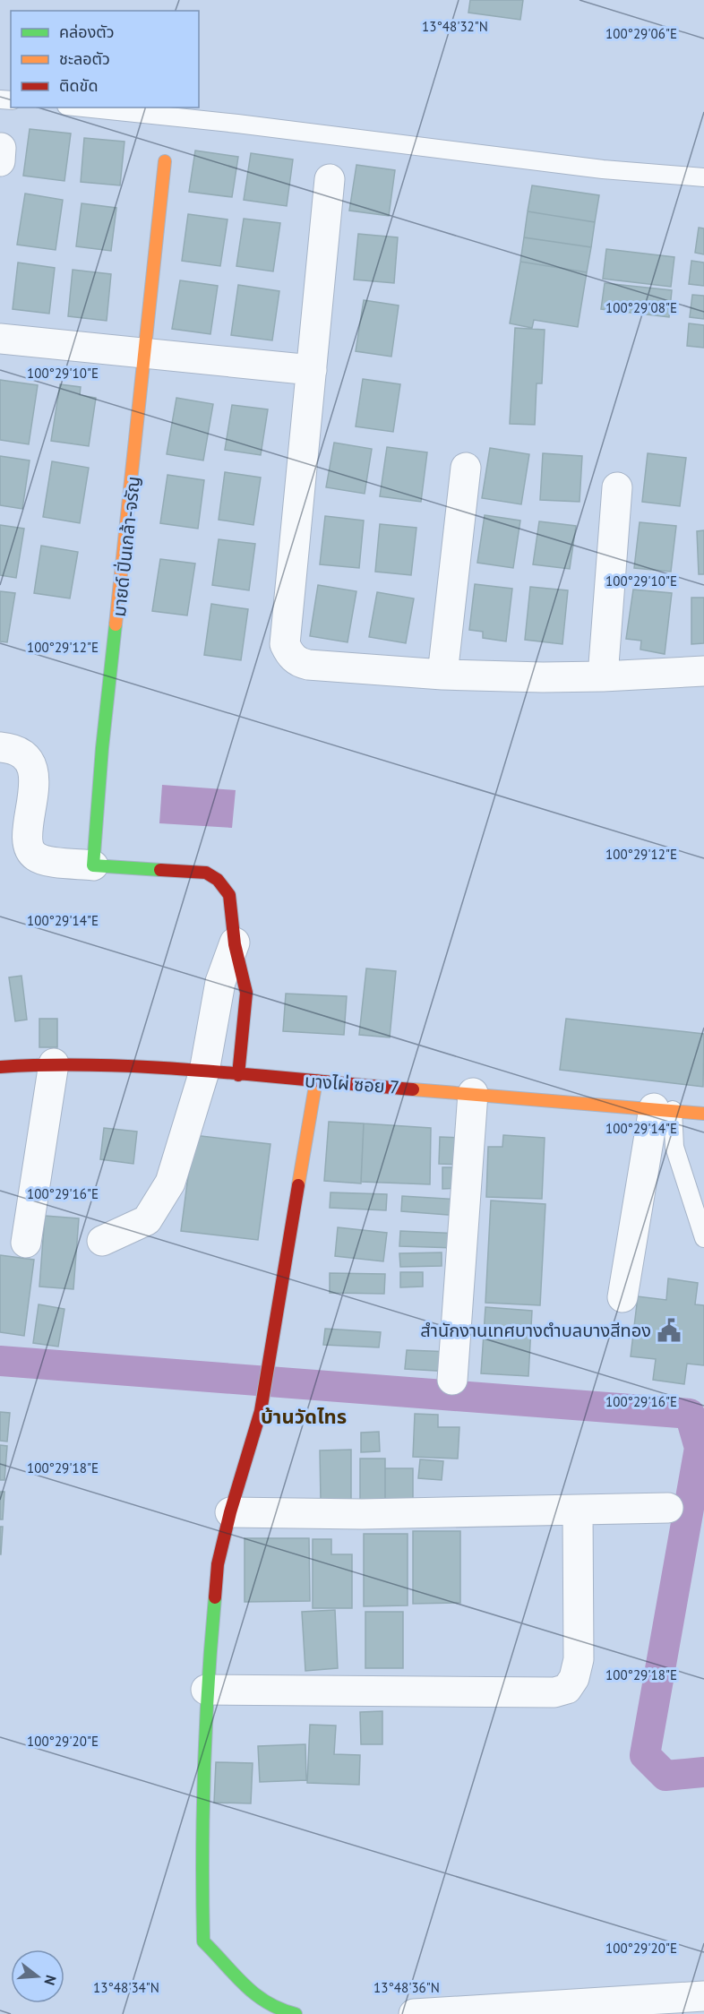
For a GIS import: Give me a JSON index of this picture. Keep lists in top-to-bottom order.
{
  "streets": {
    "street": ["มายด์ ปิ่นเกล้า-จรัญ", "บางไผ่ ซอย 7"]
  },
  "districts": ["บ้านวัดไทร"],
  "places": {
    "public building": ["สำนักงานเทศบางตำบลบางสีทอง"]
  },
  "legend": ["คล่องตัว", "ชะลอตัว", "ติดขัด"],
  "north": "right",
  "coordinates": [
    "13°48'32\"N",
    "100°29'06\"E",
    "100°29'08\"E",
    "100°29'10\"E",
    "100°29'12\"E",
    "100°29'14\"E",
    "100°29'16\"E",
    "100°29'18\"E",
    "100°29'20\"E",
    "13°48'34\"N",
    "13°48'36\"N"
  ]
}
